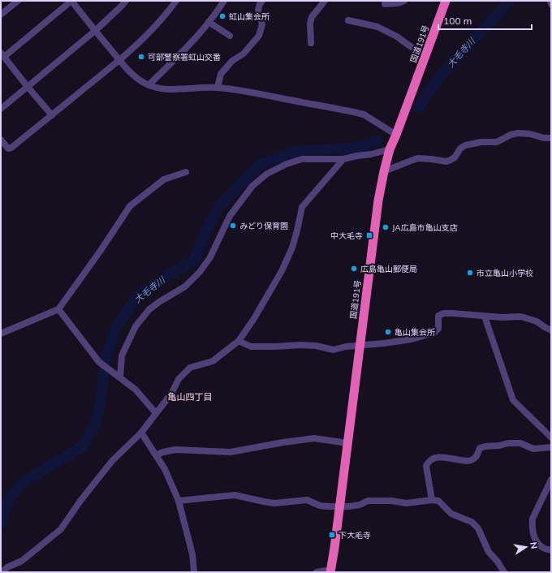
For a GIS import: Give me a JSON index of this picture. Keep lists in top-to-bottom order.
{
  "streets": {
    "highway": ["国道191号"]
  },
  "districts": ["亀山四丁目"],
  "water": ["大毛寺川"],
  "places": {
    "other": [
      "虹山集会所",
      "可部警察署虹山交番",
      "みどり保育園",
      "JA広島市亀山支店",
      "広島亀山郵便局",
      "市立亀山小学校",
      "亀山集会所"
    ],
    "transit": ["中大毛寺", "下大毛寺"]
  },
  "scale_bar": "100 m",
  "north": "right"
}
